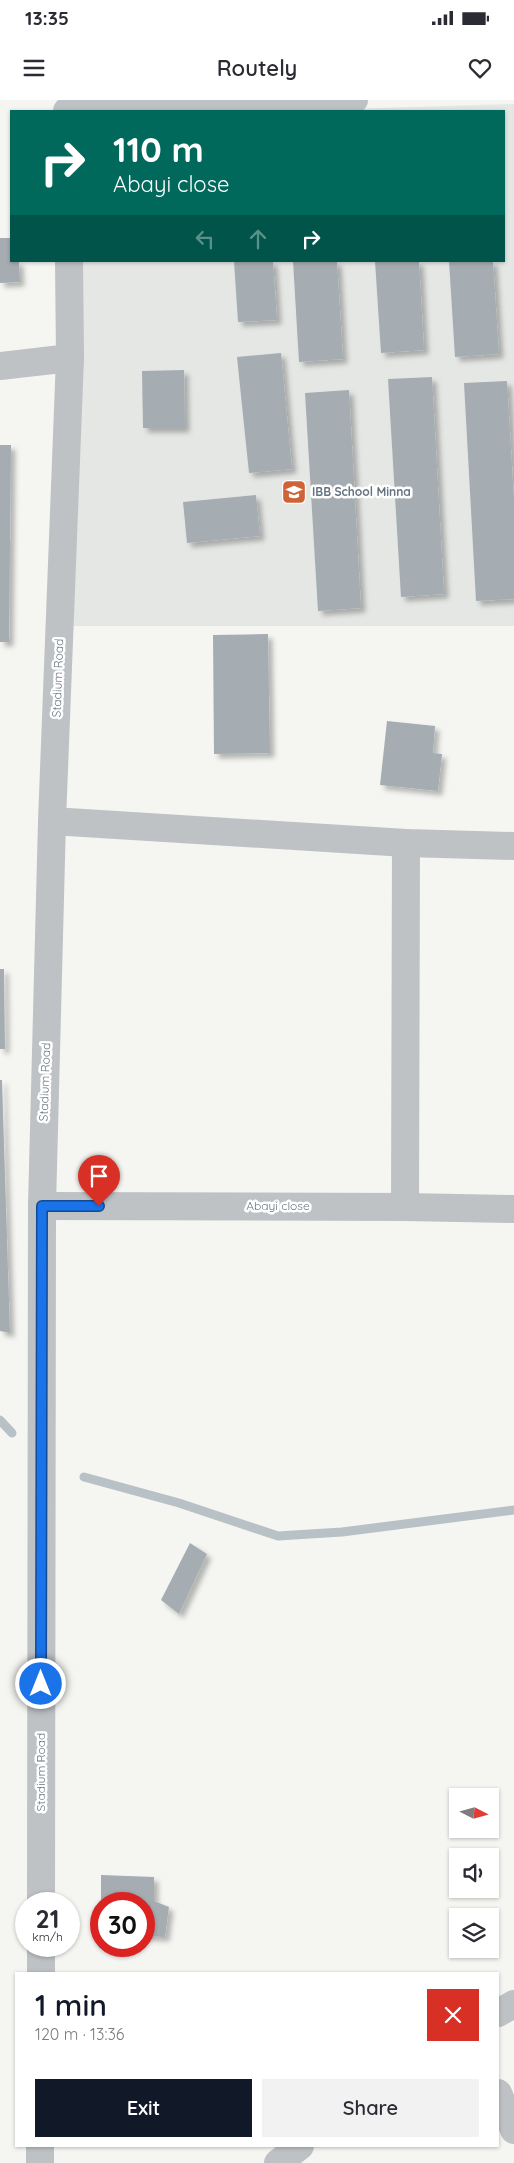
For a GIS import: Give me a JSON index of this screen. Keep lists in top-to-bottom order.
{
  "streets": {
    "street": ["Stadium Road", "Abayi close"]
  },
  "crossings": [
    ["Stadium Road", "Abayi close"]
  ],
  "places": {
    "school or university": ["IBB School Minna"]
  },
  "north": "right",
  "page": {
    "status": "13:35",
    "header": "Routely",
    "turn": ["110 m", "Abayi close"],
    "speed": "21 km/h",
    "limit": "30",
    "heading": ["1 min", "120 m · 13:36"],
    "buttons": ["Exit", "Share"]
  }
}
